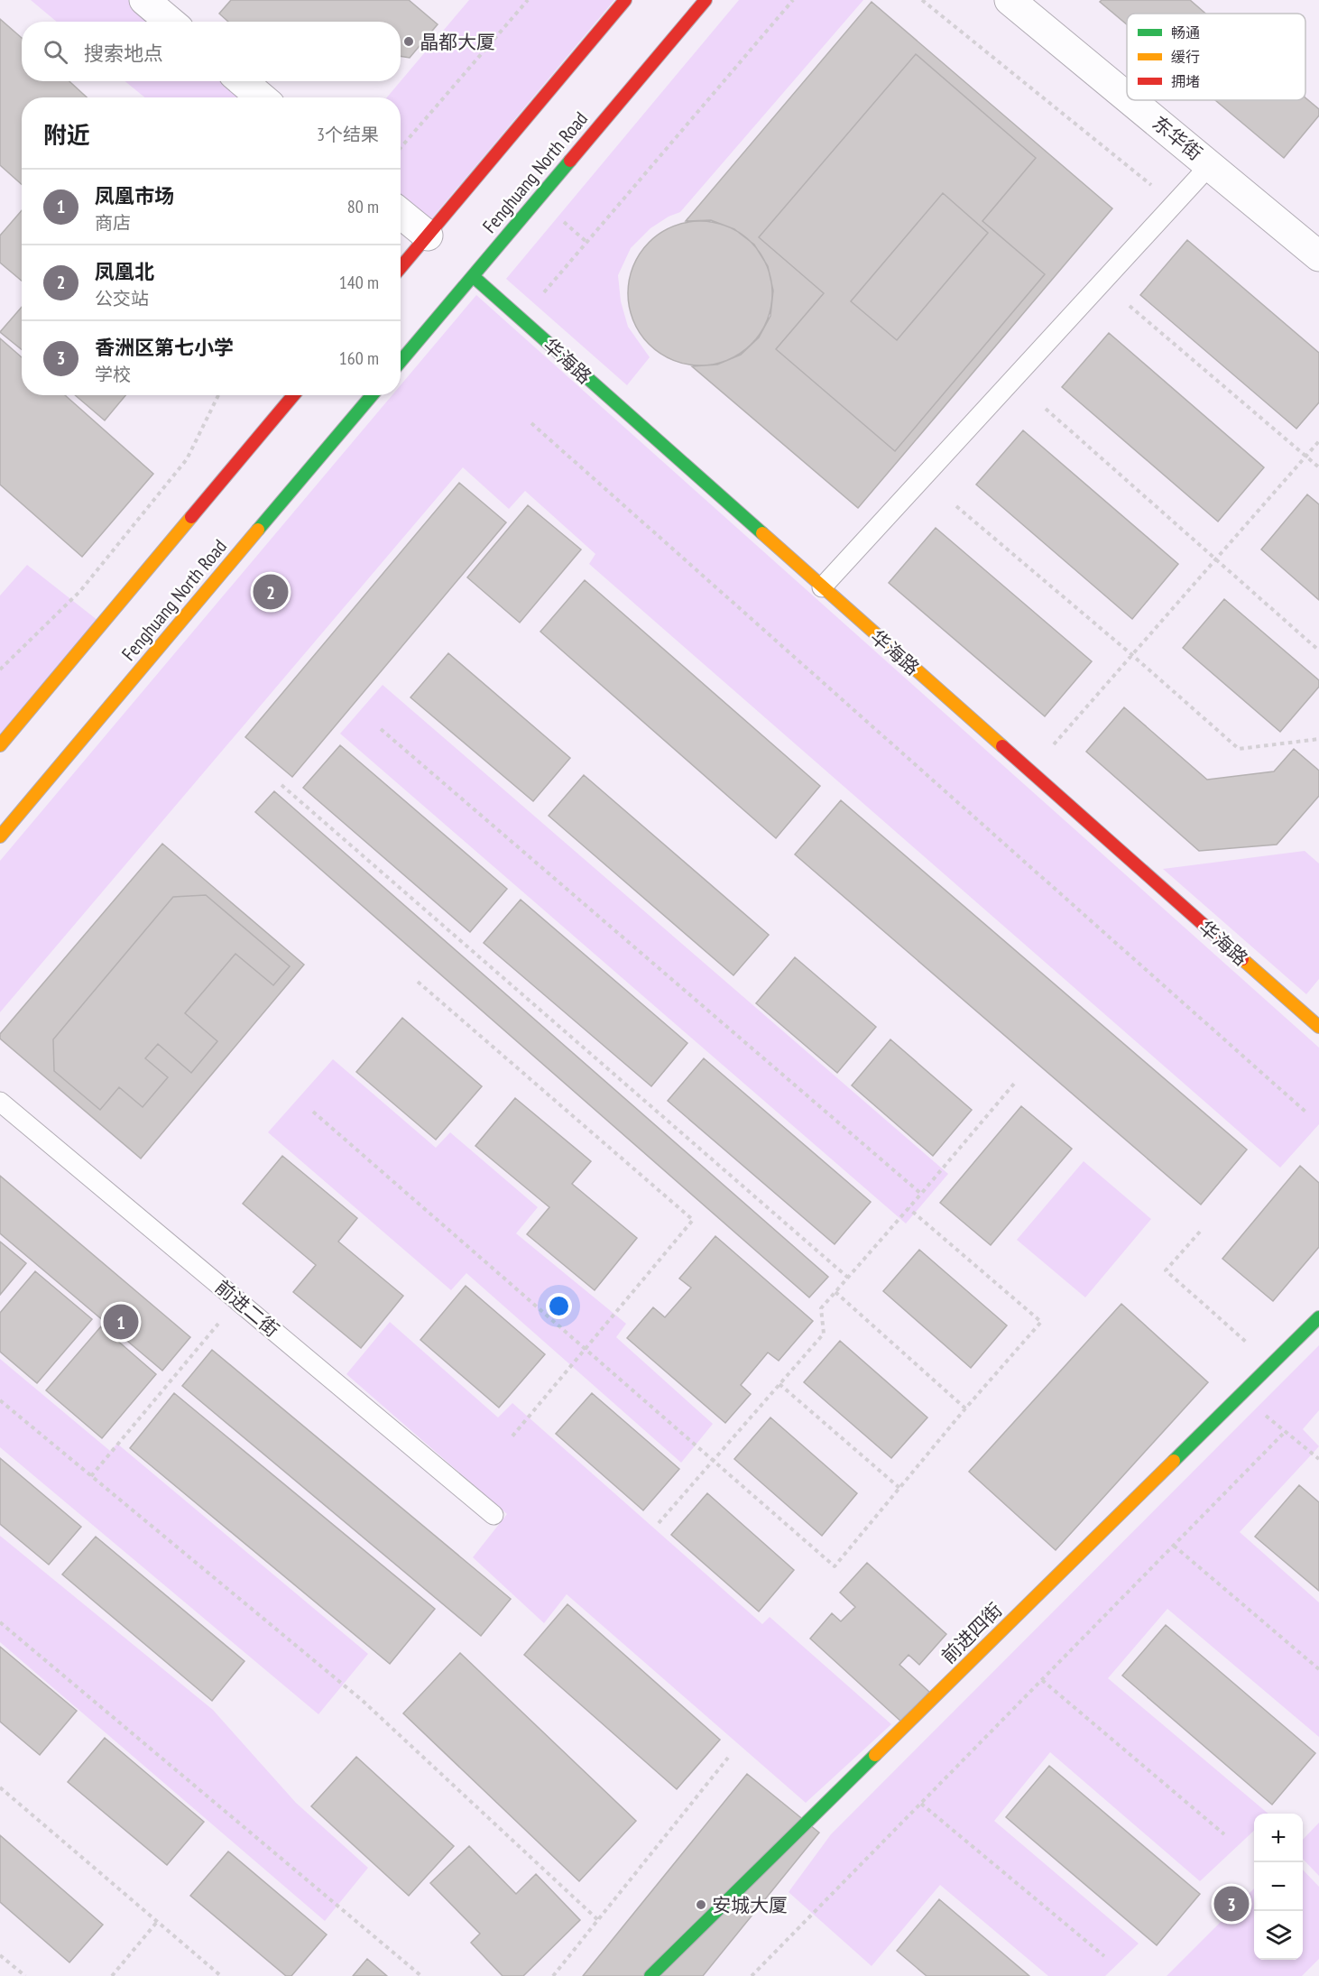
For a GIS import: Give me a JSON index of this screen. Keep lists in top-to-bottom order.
{
  "streets": {
    "street": [
      "东华街",
      "Fenghuang North Road",
      "华海路",
      "前进四街"
    ],
    "lane": ["前进二街"]
  },
  "crossings": [
    ["Fenghuang North Road", "华海路"]
  ],
  "places": ["晶都大厦", "安城大厦"],
  "legend": ["畅通", "缓行", "拥堵"],
  "page": {
    "search": "搜索地点",
    "heading": ["附近", "3个结果"],
    "list": [
      {
        "mark": "1",
        "name": "凤凰市场",
        "note": "商店",
        "value": "80 m"
      },
      {
        "mark": "2",
        "name": "凤凰北",
        "note": "公交站",
        "value": "140 m"
      },
      {
        "mark": "3",
        "name": "香洲区第七小学",
        "note": "学校",
        "value": "160 m"
      }
    ],
    "pins": ["2", "1", "3"],
    "map_buttons": ["+", "−"]
  }
}
